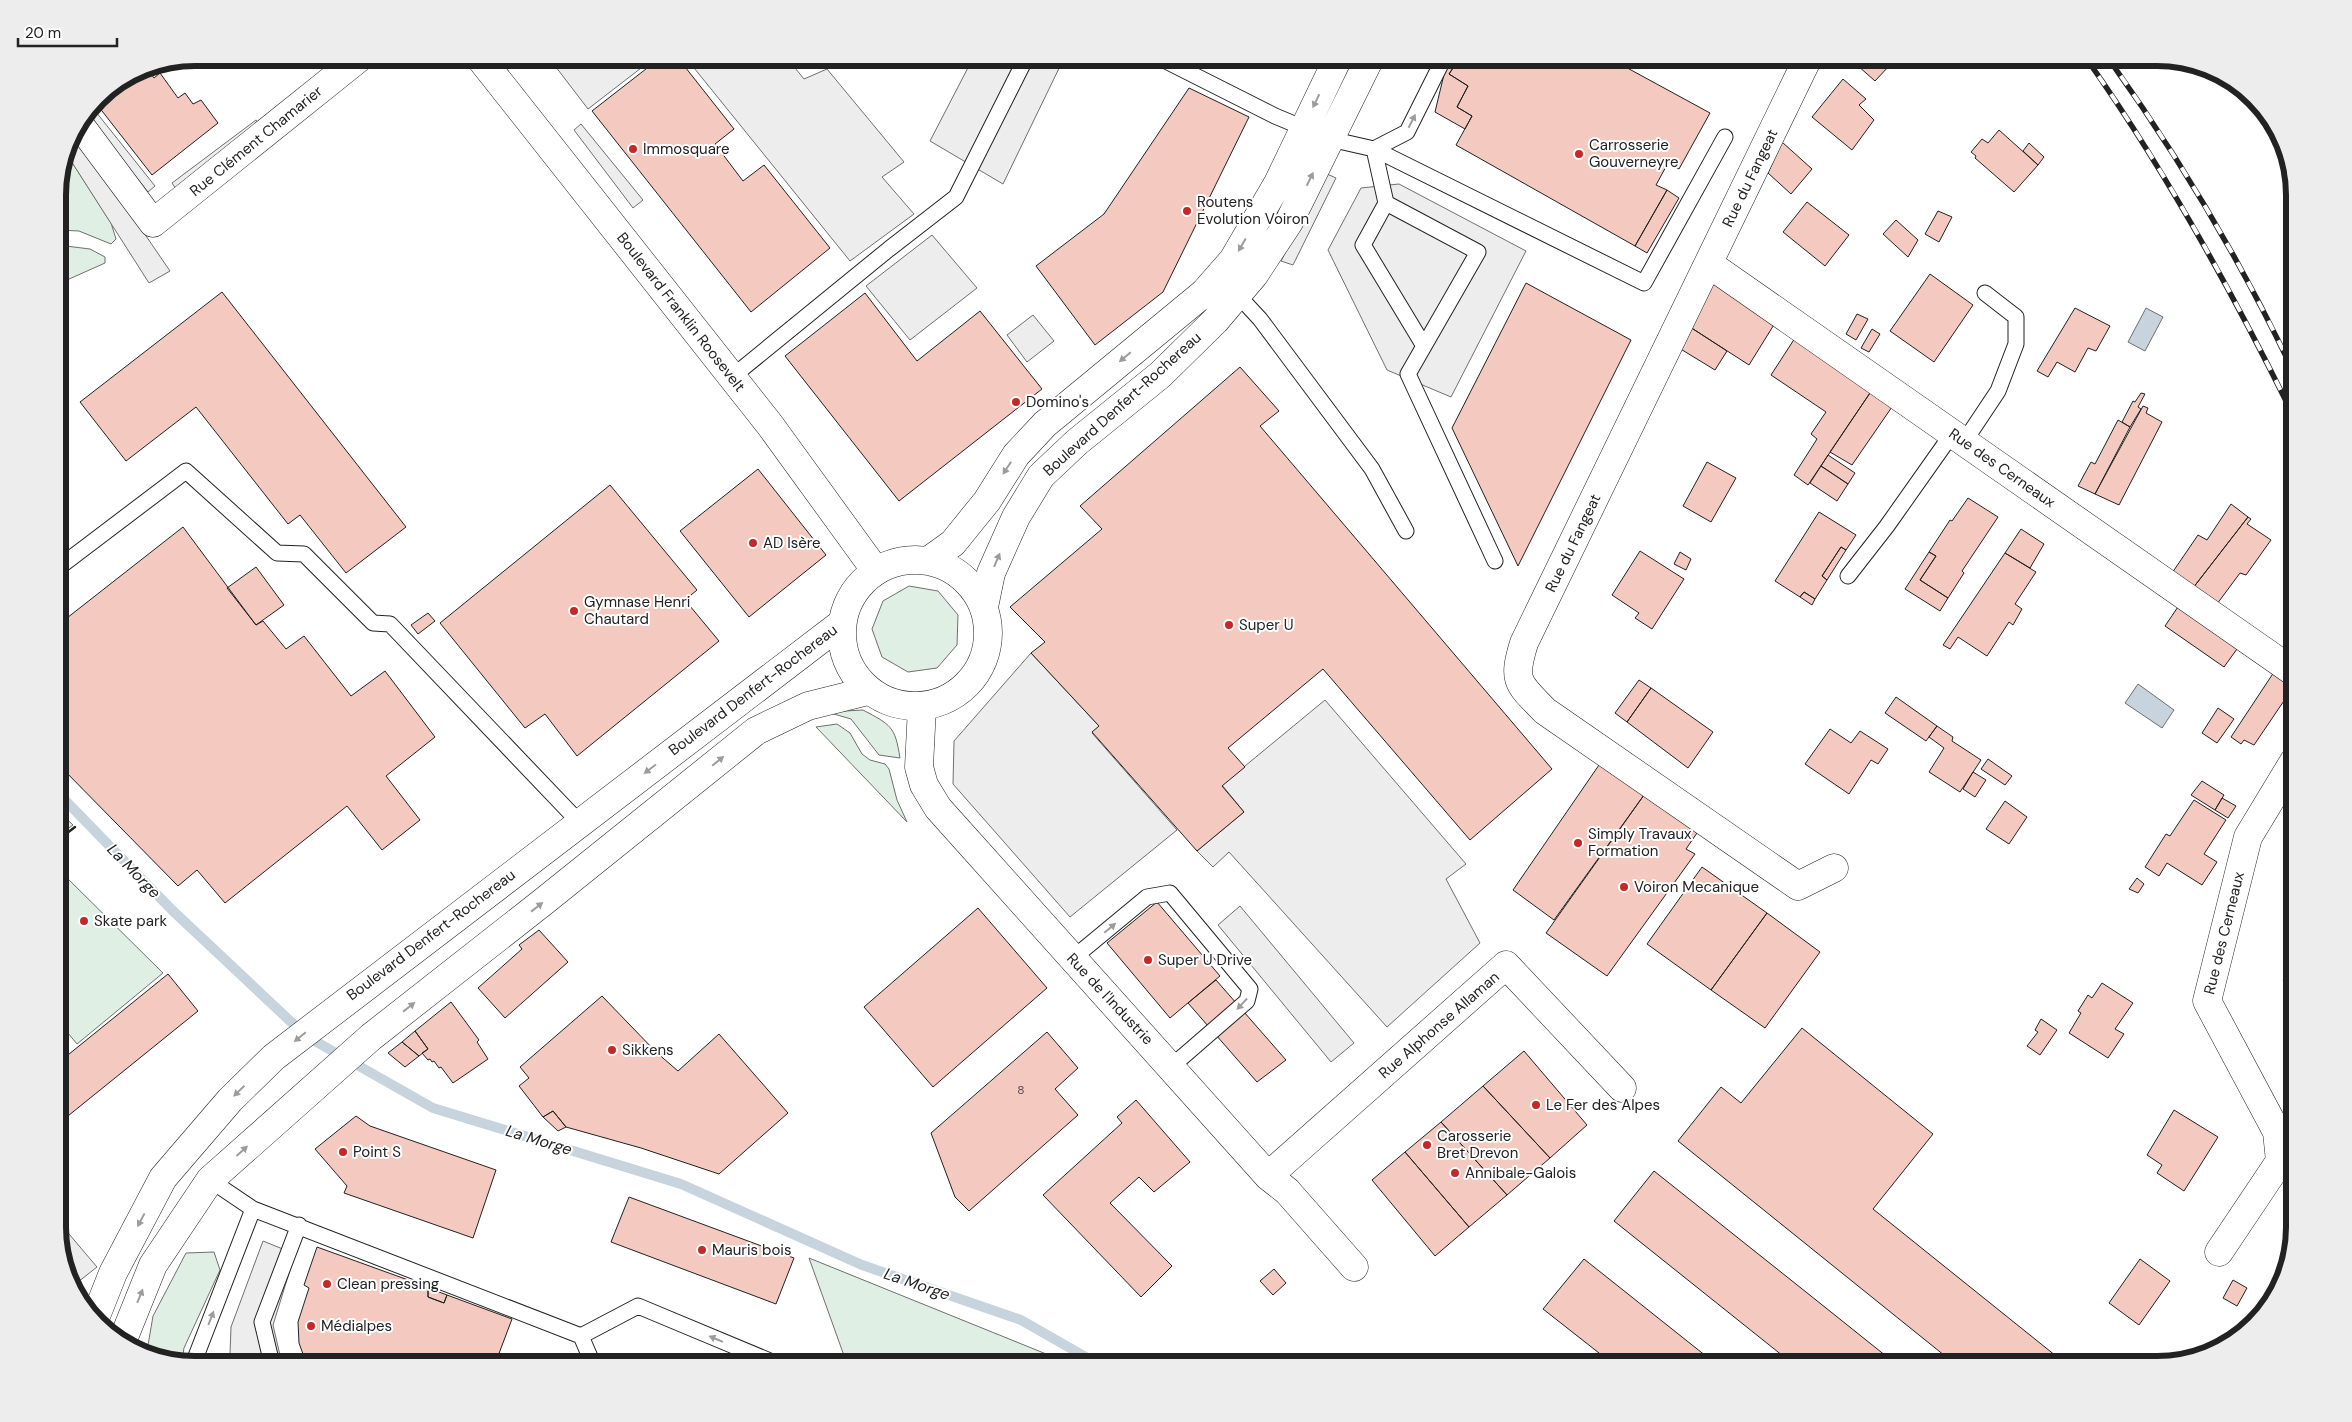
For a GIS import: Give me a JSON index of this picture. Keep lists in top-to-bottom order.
{
  "streets": {
    "street": [
      "Rue Clément Chamarier",
      "Rue du Fangeat",
      "Boulevard Franklin Roosevelt",
      "Boulevard Denfert-Rochereau",
      "Rue des Cerneaux",
      "Rue de l'Industrie",
      "Rue Alphonse Allaman"
    ]
  },
  "crossings": [
    ["Rue du Fangeat", "Rue des Cerneaux"],
    ["Boulevard Franklin Roosevelt", "Boulevard Denfert-Rochereau"],
    ["Boulevard Franklin Roosevelt", "Rue de l'Industrie"],
    ["Boulevard Denfert-Rochereau", "Rue de l'Industrie"],
    ["Rue de l'Industrie", "Rue Alphonse Allaman"]
  ],
  "water": ["La Morge"],
  "places": [
    "Immosquare",
    "Carrosserie Gouverneyre",
    "Routens Evolution Voiron",
    "Domino's",
    "AD Isère",
    "Gymnase Henri Chautard",
    "Super U",
    "Simply Travaux Formation",
    "Voiron Mecanique",
    "Skate park",
    "Super U Drive",
    "Sikkens",
    "Le Fer des Alpes",
    "Carosserie Bret Drevon",
    "Point S",
    "Annibale-Galois",
    "Mauris bois",
    "Clean pressing",
    "Médialpes"
  ],
  "house_numbers": ["8"],
  "scale_bar": "20 m"
}
